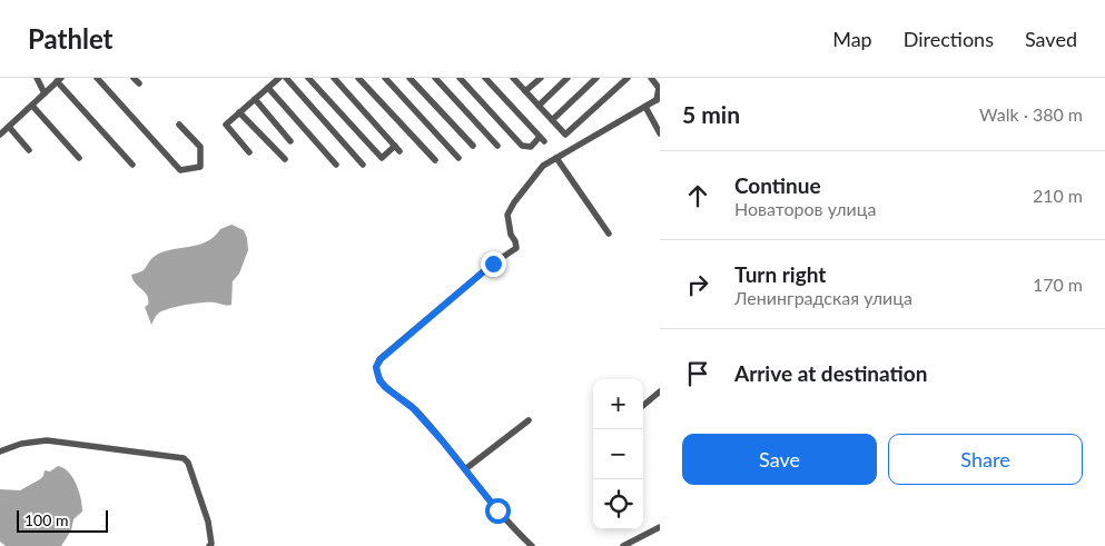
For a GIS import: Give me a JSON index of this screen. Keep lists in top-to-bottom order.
{
  "scale_bar": "100 m",
  "page": {
    "header": "Pathlet",
    "nav": ["Map", "Directions", "Saved"],
    "heading": ["5 min", "Walk · 380 m"],
    "list": [
      ["Continue", "Новаторов улица", "210 m"],
      ["Turn right", "Ленинградская улица", "170 m"],
      "Arrive at destination"
    ],
    "map_buttons": ["+", "−"],
    "buttons": ["Save", "Share"],
    "scale": "100 m"
  }
}
